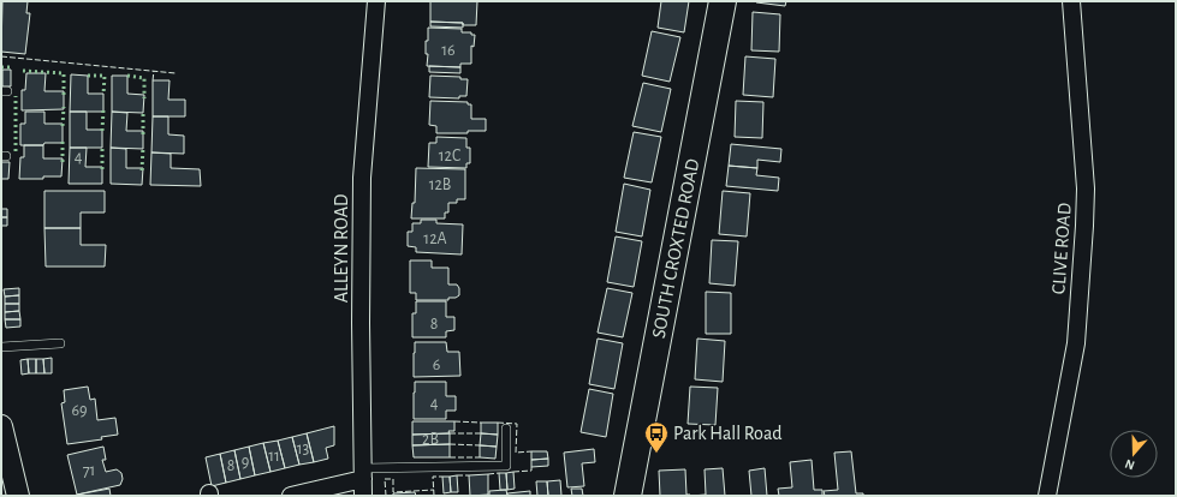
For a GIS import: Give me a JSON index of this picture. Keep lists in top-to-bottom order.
{
  "streets": {
    "main road": ["SOUTH CROXTED ROAD"],
    "street": ["ALLEYN ROAD", "CLIVE ROAD"]
  },
  "places": {
    "bus stop": ["Park Hall Road"]
  },
  "house_numbers": [
    "16",
    "12C",
    "4",
    "12B",
    "12A",
    "8",
    "6",
    "4",
    "69",
    "2B",
    "13",
    "11",
    "9",
    "8",
    "71"
  ],
  "north": "bottom"
}
